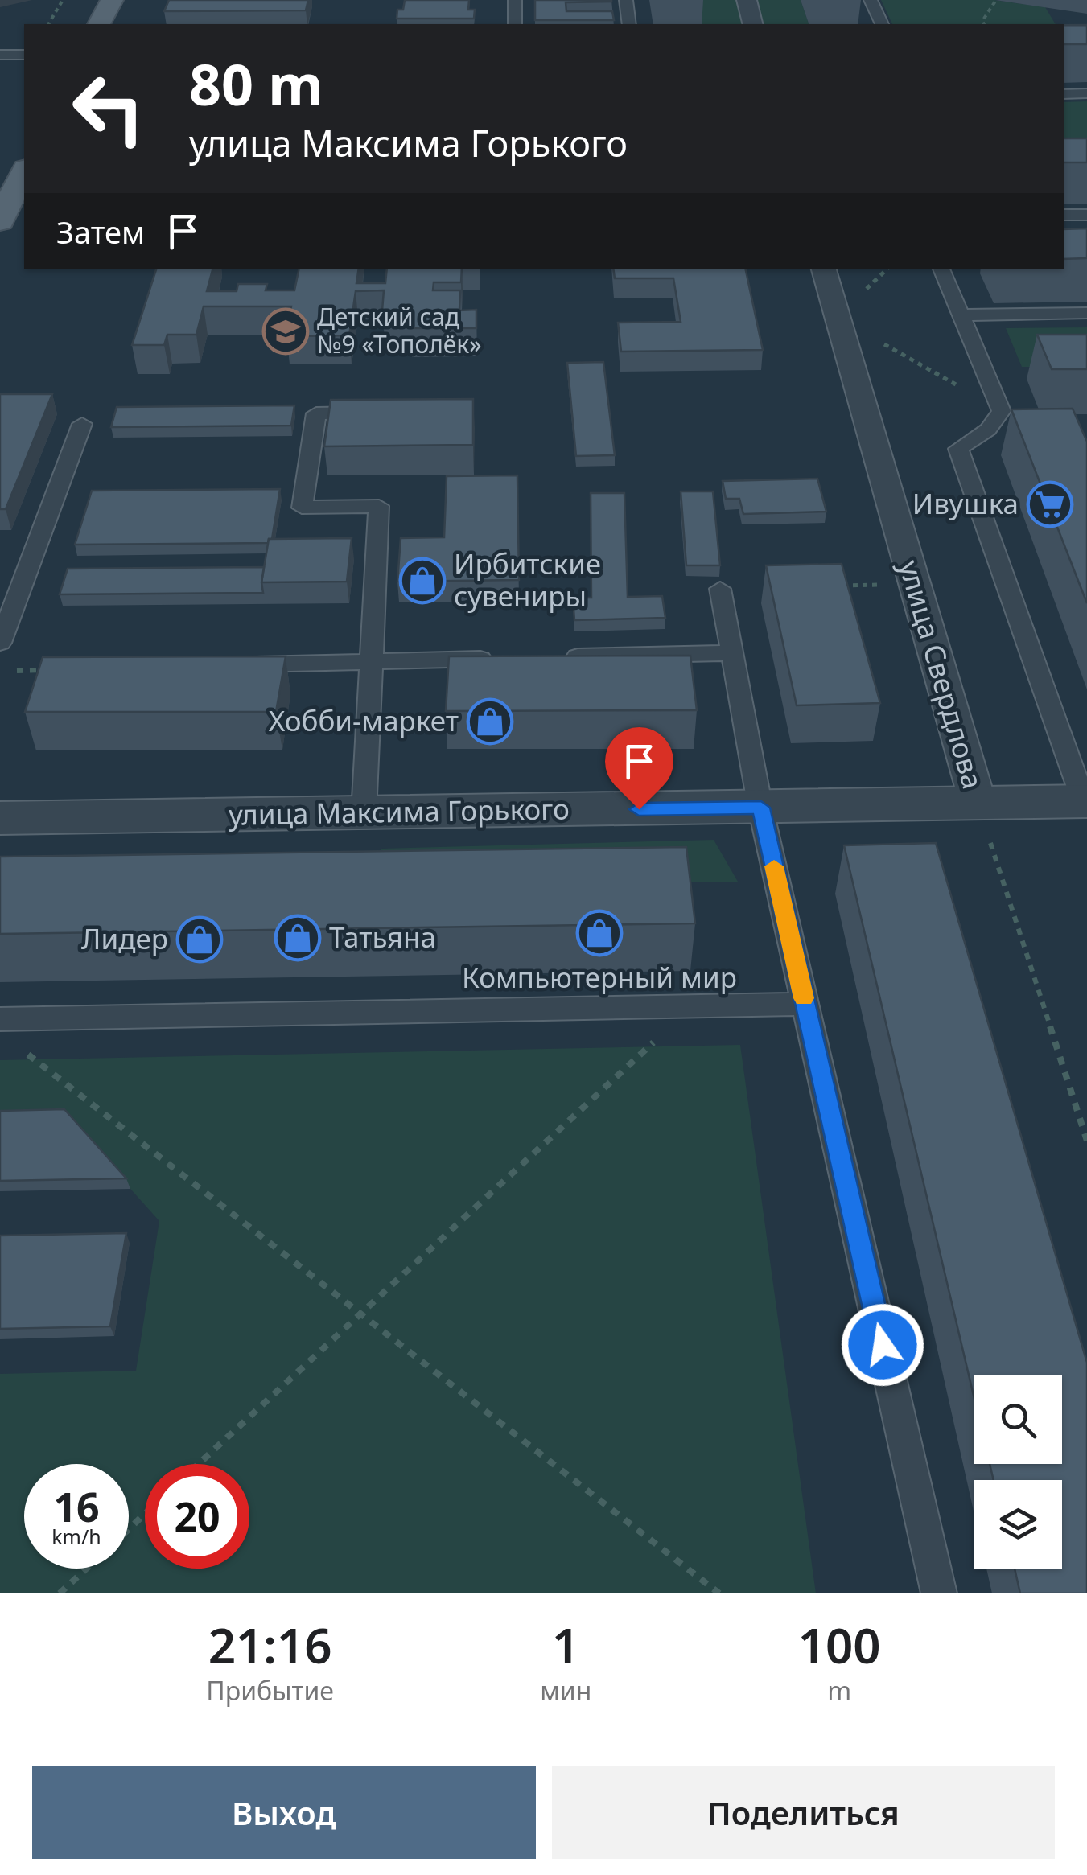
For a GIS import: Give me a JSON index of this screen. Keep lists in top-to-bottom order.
{
  "streets": {
    "street": ["улица Свердлова", "улица Максима Горького"]
  },
  "crossings": [
    ["улица Свердлова", "улица Максима Горького"]
  ],
  "places": {
    "school or university": ["Детский сад №9 «Тополёк»"],
    "supermarket": ["Ивушка"],
    "shop": [
      "Ирбитские сувениры",
      "Хобби-маркет",
      "Компьютерный мир",
      "Татьяна",
      "Лидер"
    ]
  },
  "page": {
    "turn": ["80 m", "улица Максима Горького"],
    "then": "Затем",
    "speed": "16 km/h",
    "limit": "20",
    "eta": [
      "21:16",
      "Прибытие",
      "1",
      "мин",
      "100",
      "m"
    ],
    "buttons": ["Выход", "Поделиться"]
  }
}
